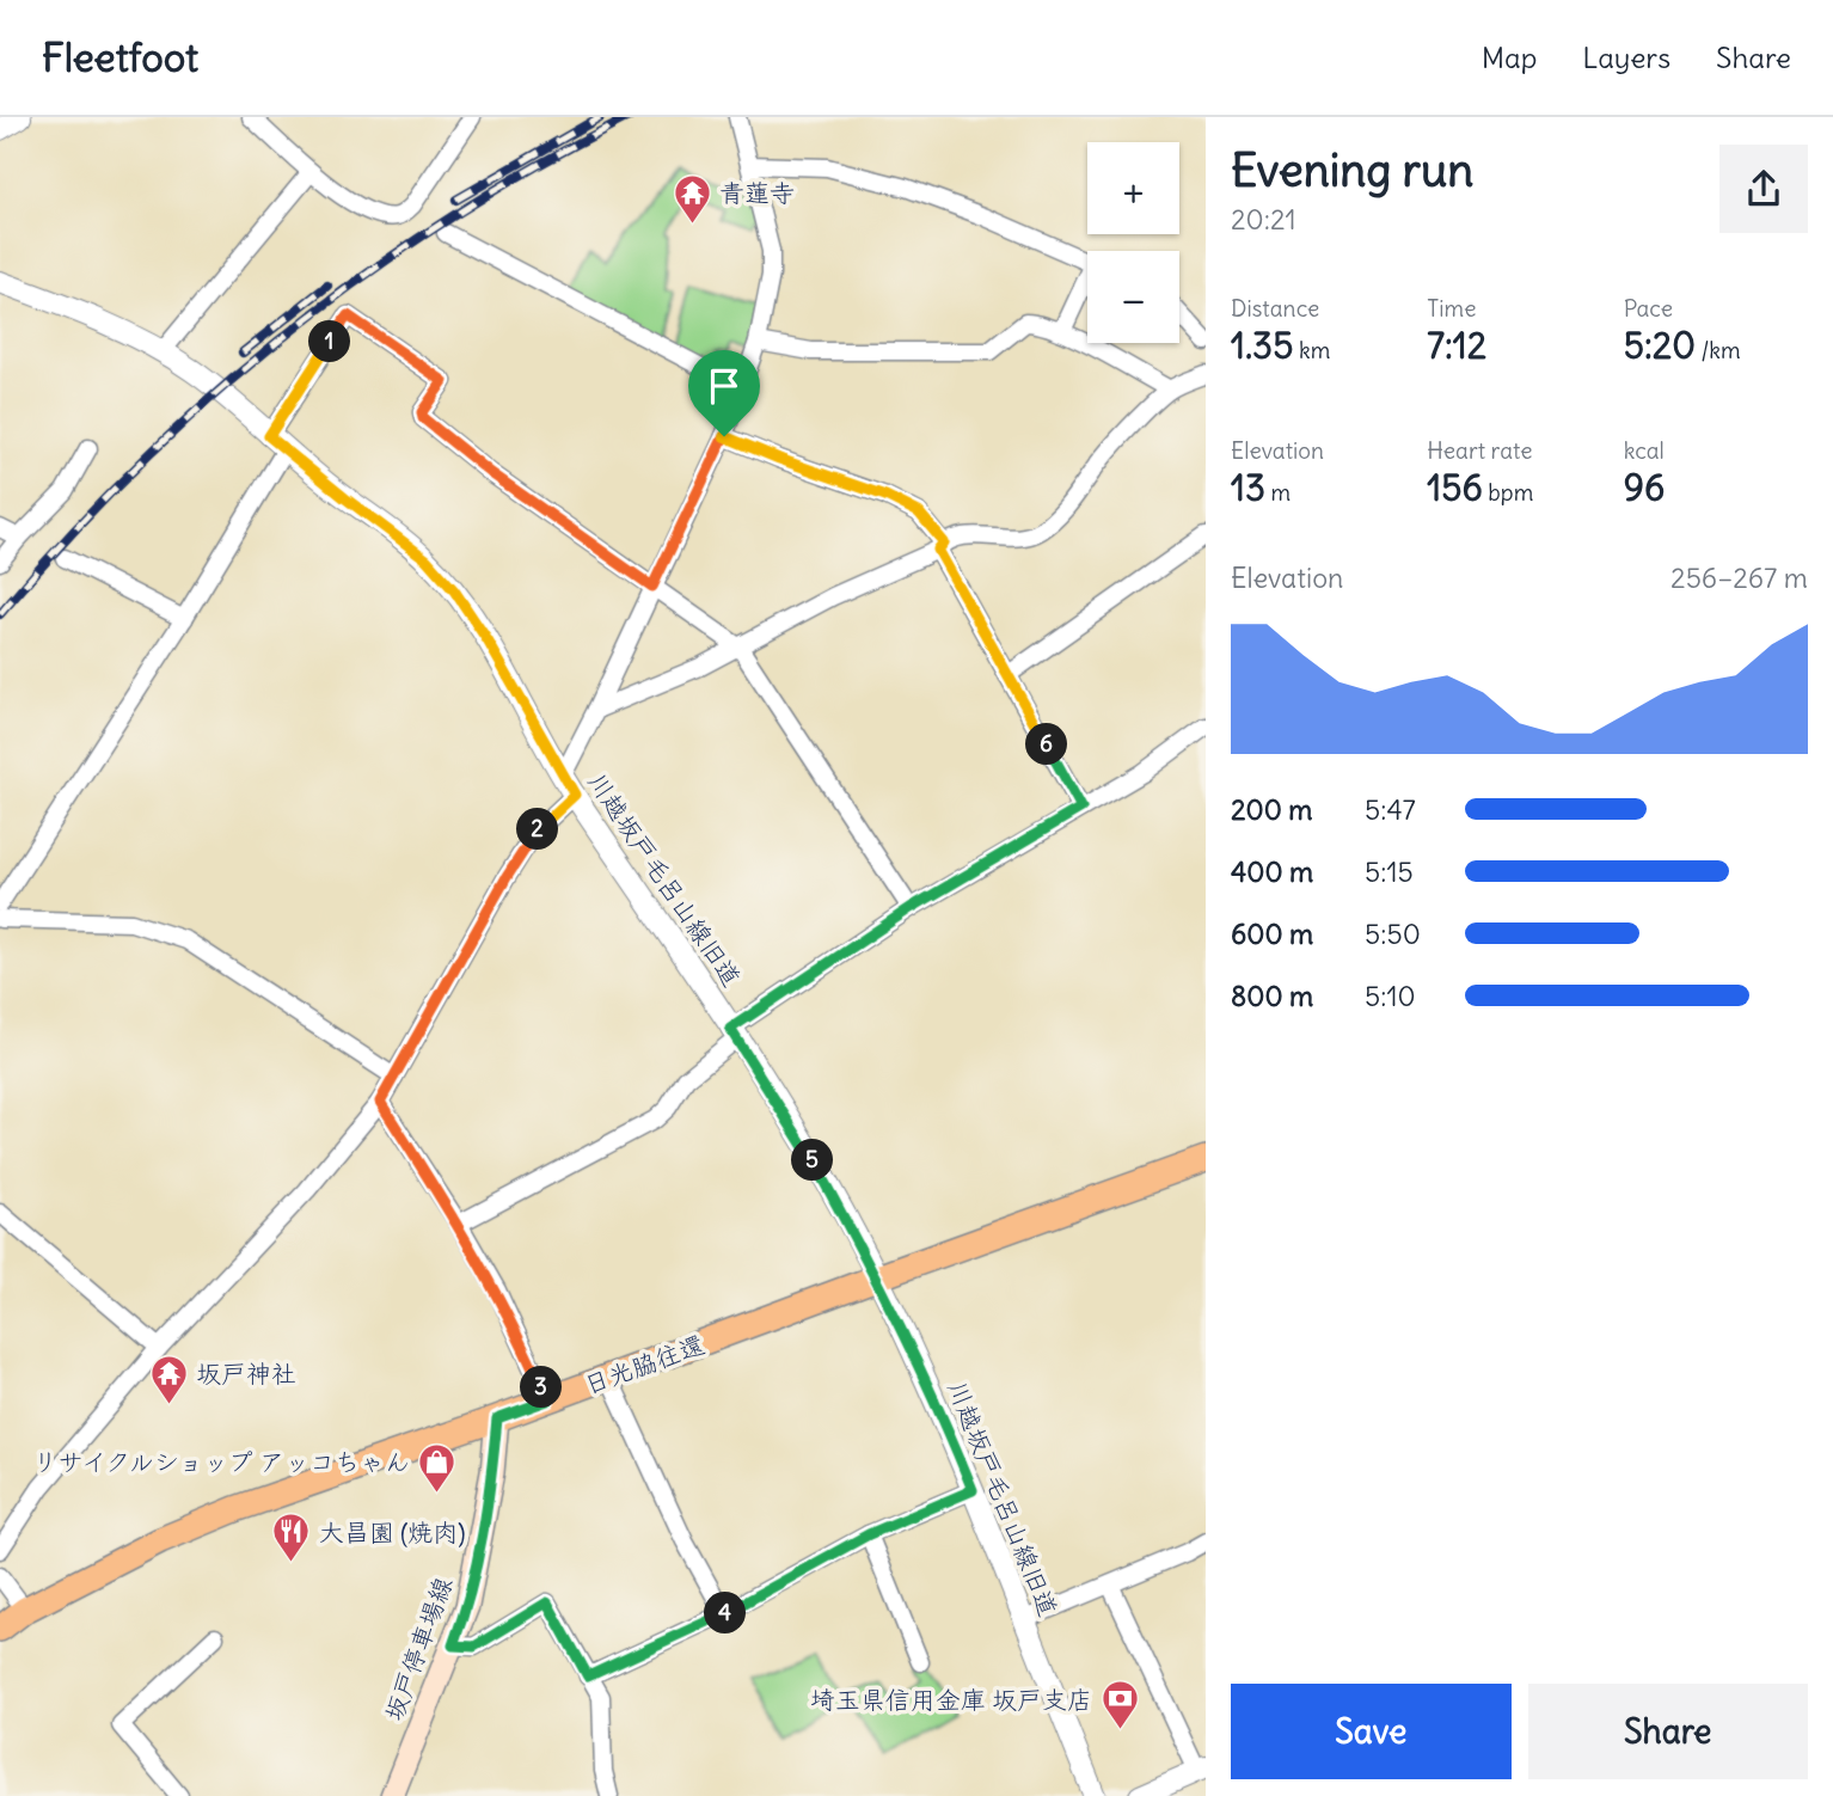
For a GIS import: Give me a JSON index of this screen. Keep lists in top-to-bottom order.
{
  "streets": {
    "main road": ["日光脇往還", "坂戸停車場線"],
    "street": ["川越坂戸毛呂山線旧道"]
  },
  "crossings": [
    ["川越坂戸毛呂山線旧道", "日光脇往還"],
    ["日光脇往還", "坂戸停車場線"]
  ],
  "places": {
    "temple": ["青蓮寺", "坂戸神社"],
    "shop": ["リサイクルショップ アッコちゃん"],
    "restaurant": ["大昌園 (焼肉)"],
    "bank": ["埼玉県信用金庫 坂戸支店"]
  },
  "page": {
    "header": "Fleetfoot",
    "nav": ["Map", "Layers", "Share"],
    "heading": ["Evening run", "20:21"],
    "map_buttons": ["+", "−"],
    "stats": [
      ["Distance", "1.35 km"],
      ["Time", "7:12"],
      ["Pace", "5:20 /km"],
      ["Elevation", "13 m"],
      ["Heart rate", "156 bpm"],
      ["kcal", "96"]
    ],
    "pins": [
      "1",
      "6",
      "2",
      "5",
      "3",
      "4"
    ],
    "chart": ["Elevation", "256–267 m"],
    "list": [
      {
        "name": "200 m",
        "note": "5:47"
      },
      {
        "name": "400 m",
        "note": "5:15"
      },
      {
        "name": "600 m",
        "note": "5:50"
      },
      {
        "name": "800 m",
        "note": "5:10"
      }
    ],
    "buttons": ["Save", "Share"]
  }
}
